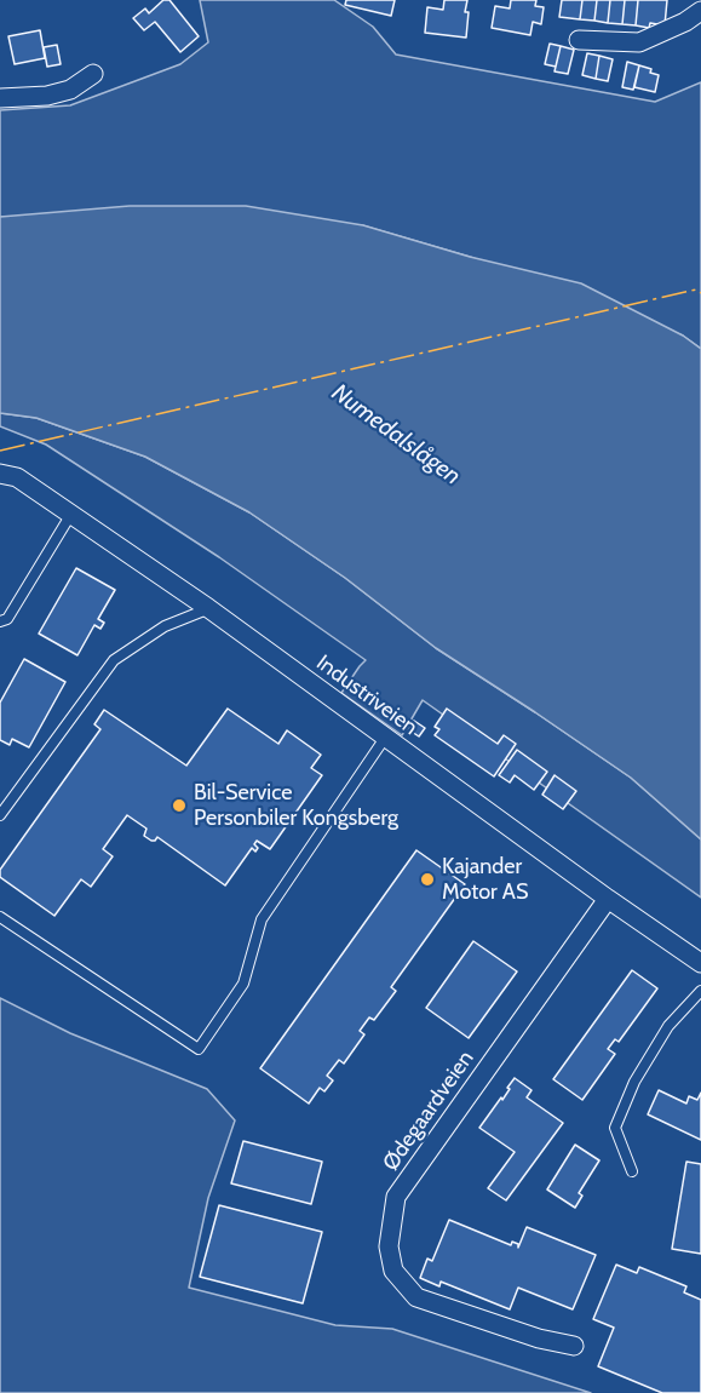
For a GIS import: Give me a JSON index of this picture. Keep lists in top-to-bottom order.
{
  "streets": {
    "street": ["Industriveien", "Ødegaardveien"]
  },
  "crossings": [
    ["Industriveien", "Ødegaardveien"]
  ],
  "water": ["Numedalslågen"],
  "places": ["Bil-Service Personbiler Kongsberg", "Kajander Motor AS"]
}
